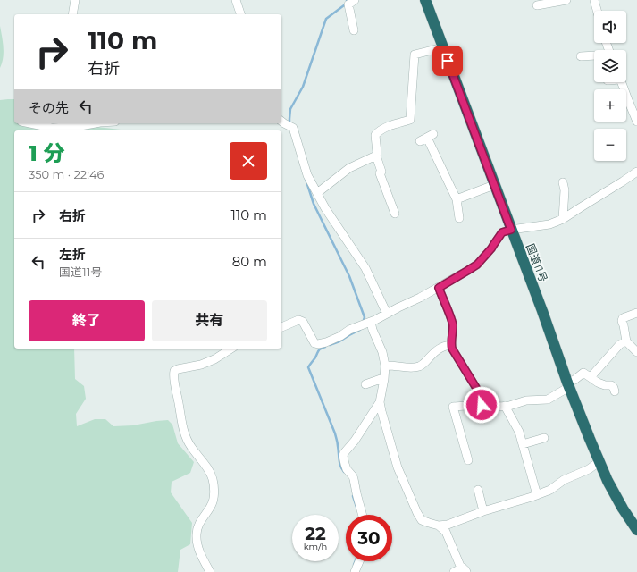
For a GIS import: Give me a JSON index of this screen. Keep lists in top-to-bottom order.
{
  "streets": {
    "highway": ["国道11号"]
  },
  "page": {
    "map_buttons": ["+", "−"],
    "turn": ["110 m", "右折"],
    "then": "その先",
    "heading": ["1 分", "350 m · 22:46"],
    "list": [
      {
        "name": "右折",
        "value": "110 m"
      },
      {
        "name": "左折",
        "note": "国道11号",
        "value": "80 m"
      }
    ],
    "buttons": ["終了", "共有"],
    "speed": "22 km/h",
    "limit": "30"
  }
}
